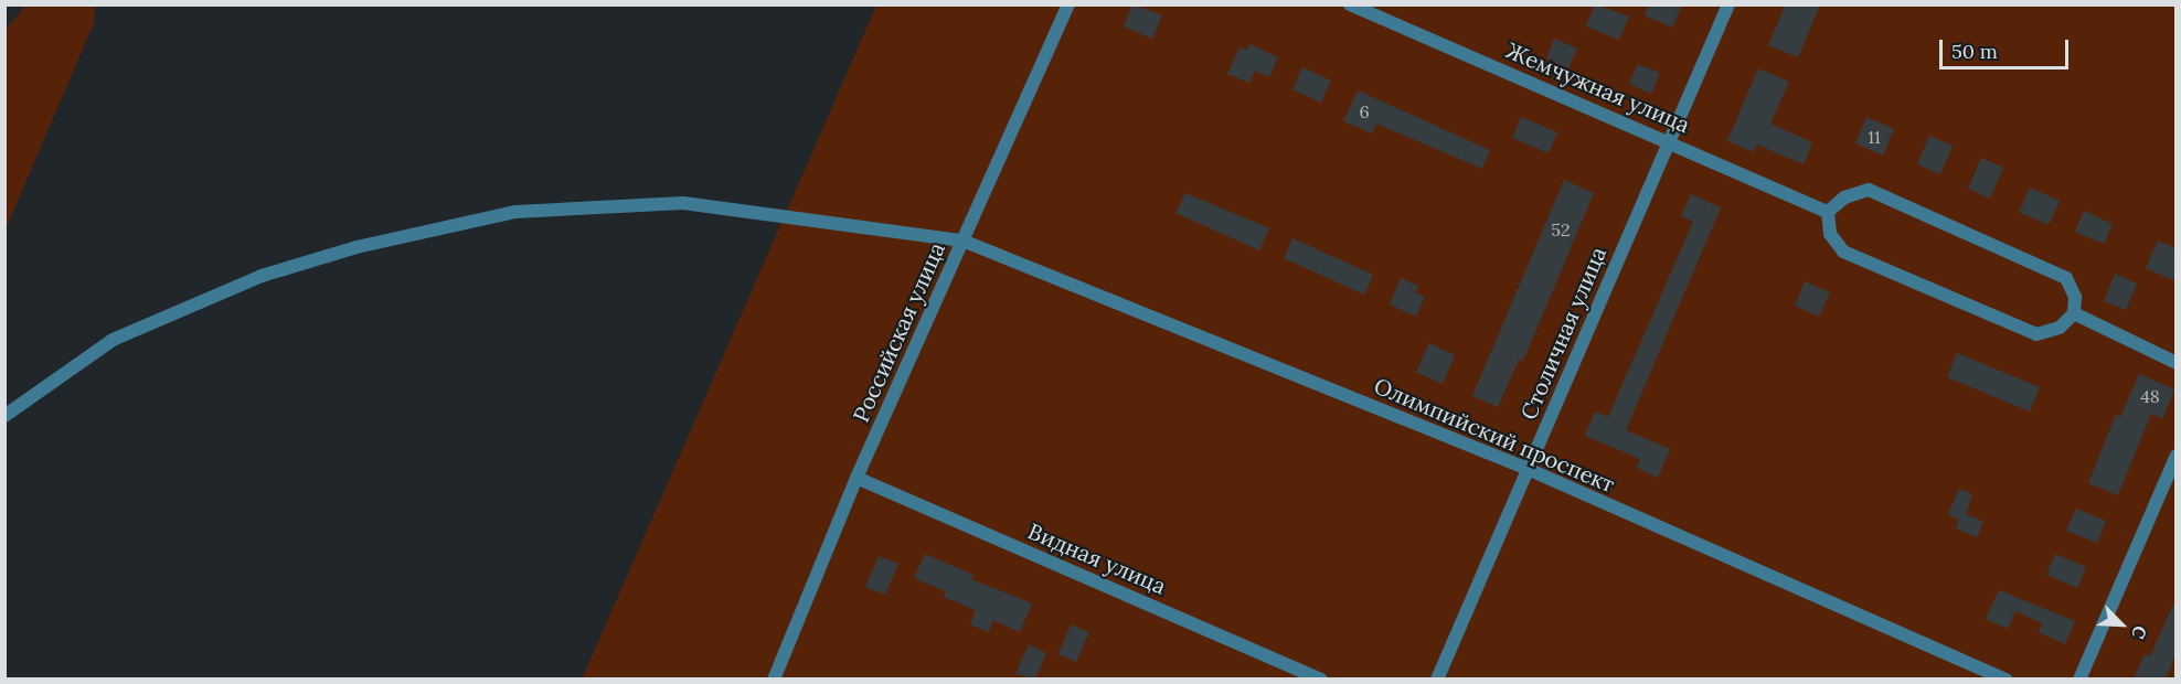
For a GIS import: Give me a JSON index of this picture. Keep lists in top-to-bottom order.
{
  "streets": {
    "street": [
      "Жемчужная улица",
      "Российская улица",
      "Столичная улица",
      "Олимпийский проспект",
      "Видная улица"
    ]
  },
  "crossings": [
    ["Жемчужная улица", "Столичная улица"],
    ["Российская улица", "Олимпийский проспект"],
    ["Российская улица", "Видная улица"],
    ["Столичная улица", "Олимпийский проспект"]
  ],
  "house_numbers": [
    "6",
    "11",
    "52",
    "48"
  ],
  "scale_bar": "50 m",
  "north": "bottom right"
}
